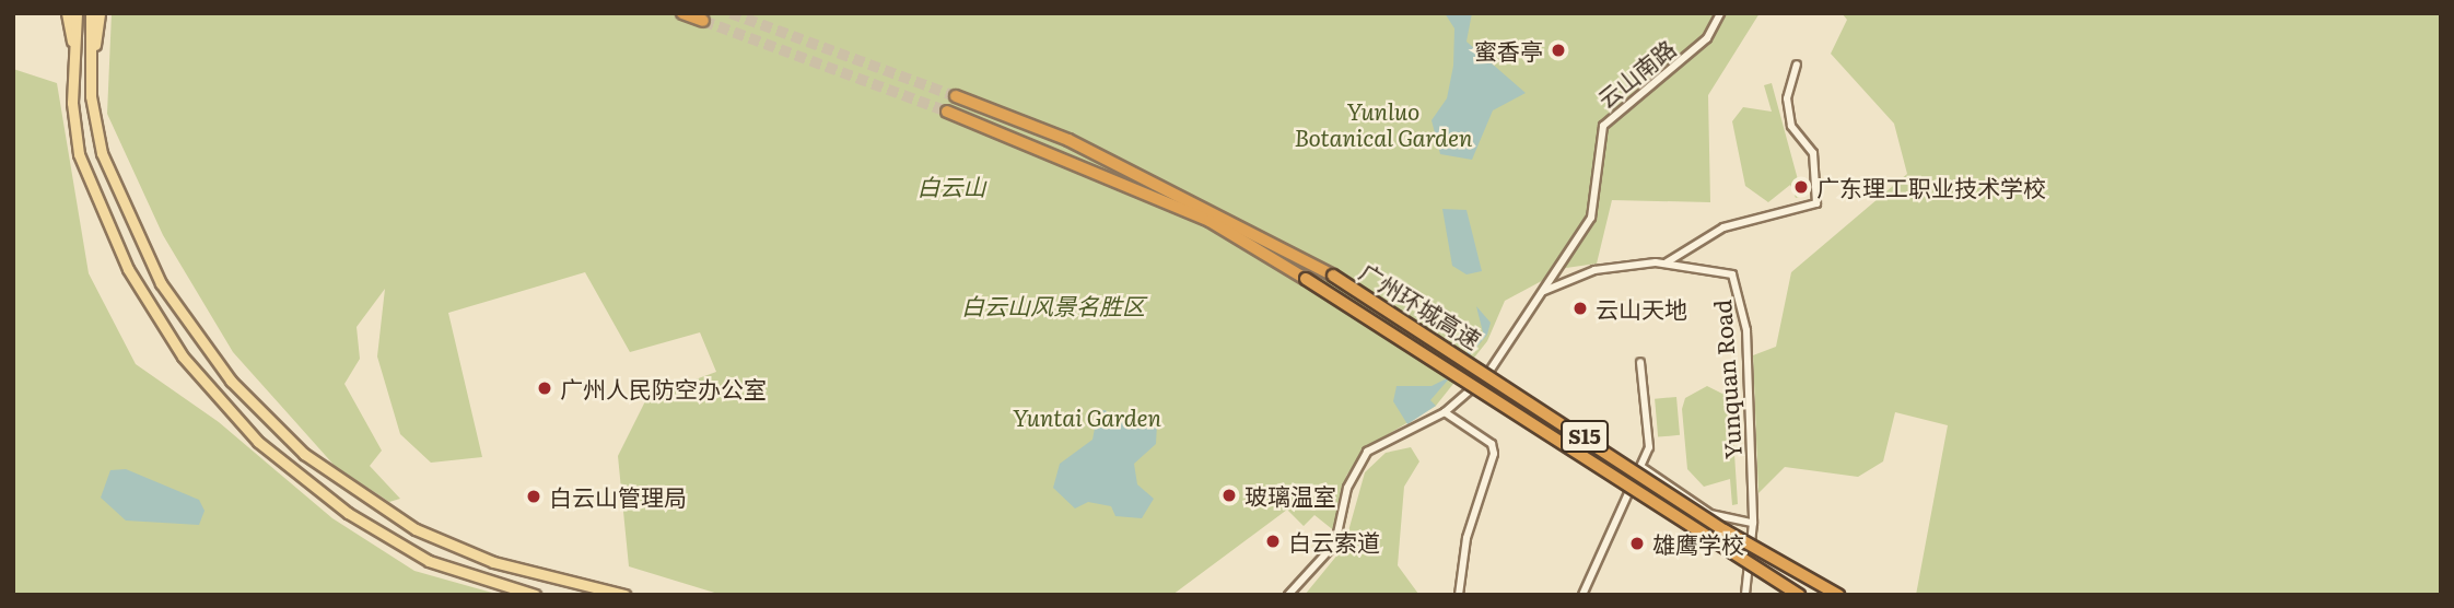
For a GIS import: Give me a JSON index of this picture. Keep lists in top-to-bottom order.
{
  "streets": {
    "highway": ["广州环城高速", "S15"],
    "street": ["云山南路", "Yunquan Road"]
  },
  "crossings": [
    ["云山南路", "Yunquan Road"]
  ],
  "parks": [
    "Yunluo Botanical Garden",
    "白云山",
    "白云山风景名胜区",
    "Yuntai Garden"
  ],
  "places": [
    "蜜香亭",
    "广东理工职业技术学校",
    "云山天地",
    "广州人民防空办公室",
    "玻璃温室",
    "白云山管理局",
    "白云索道",
    "雄鹰学校"
  ]
}
